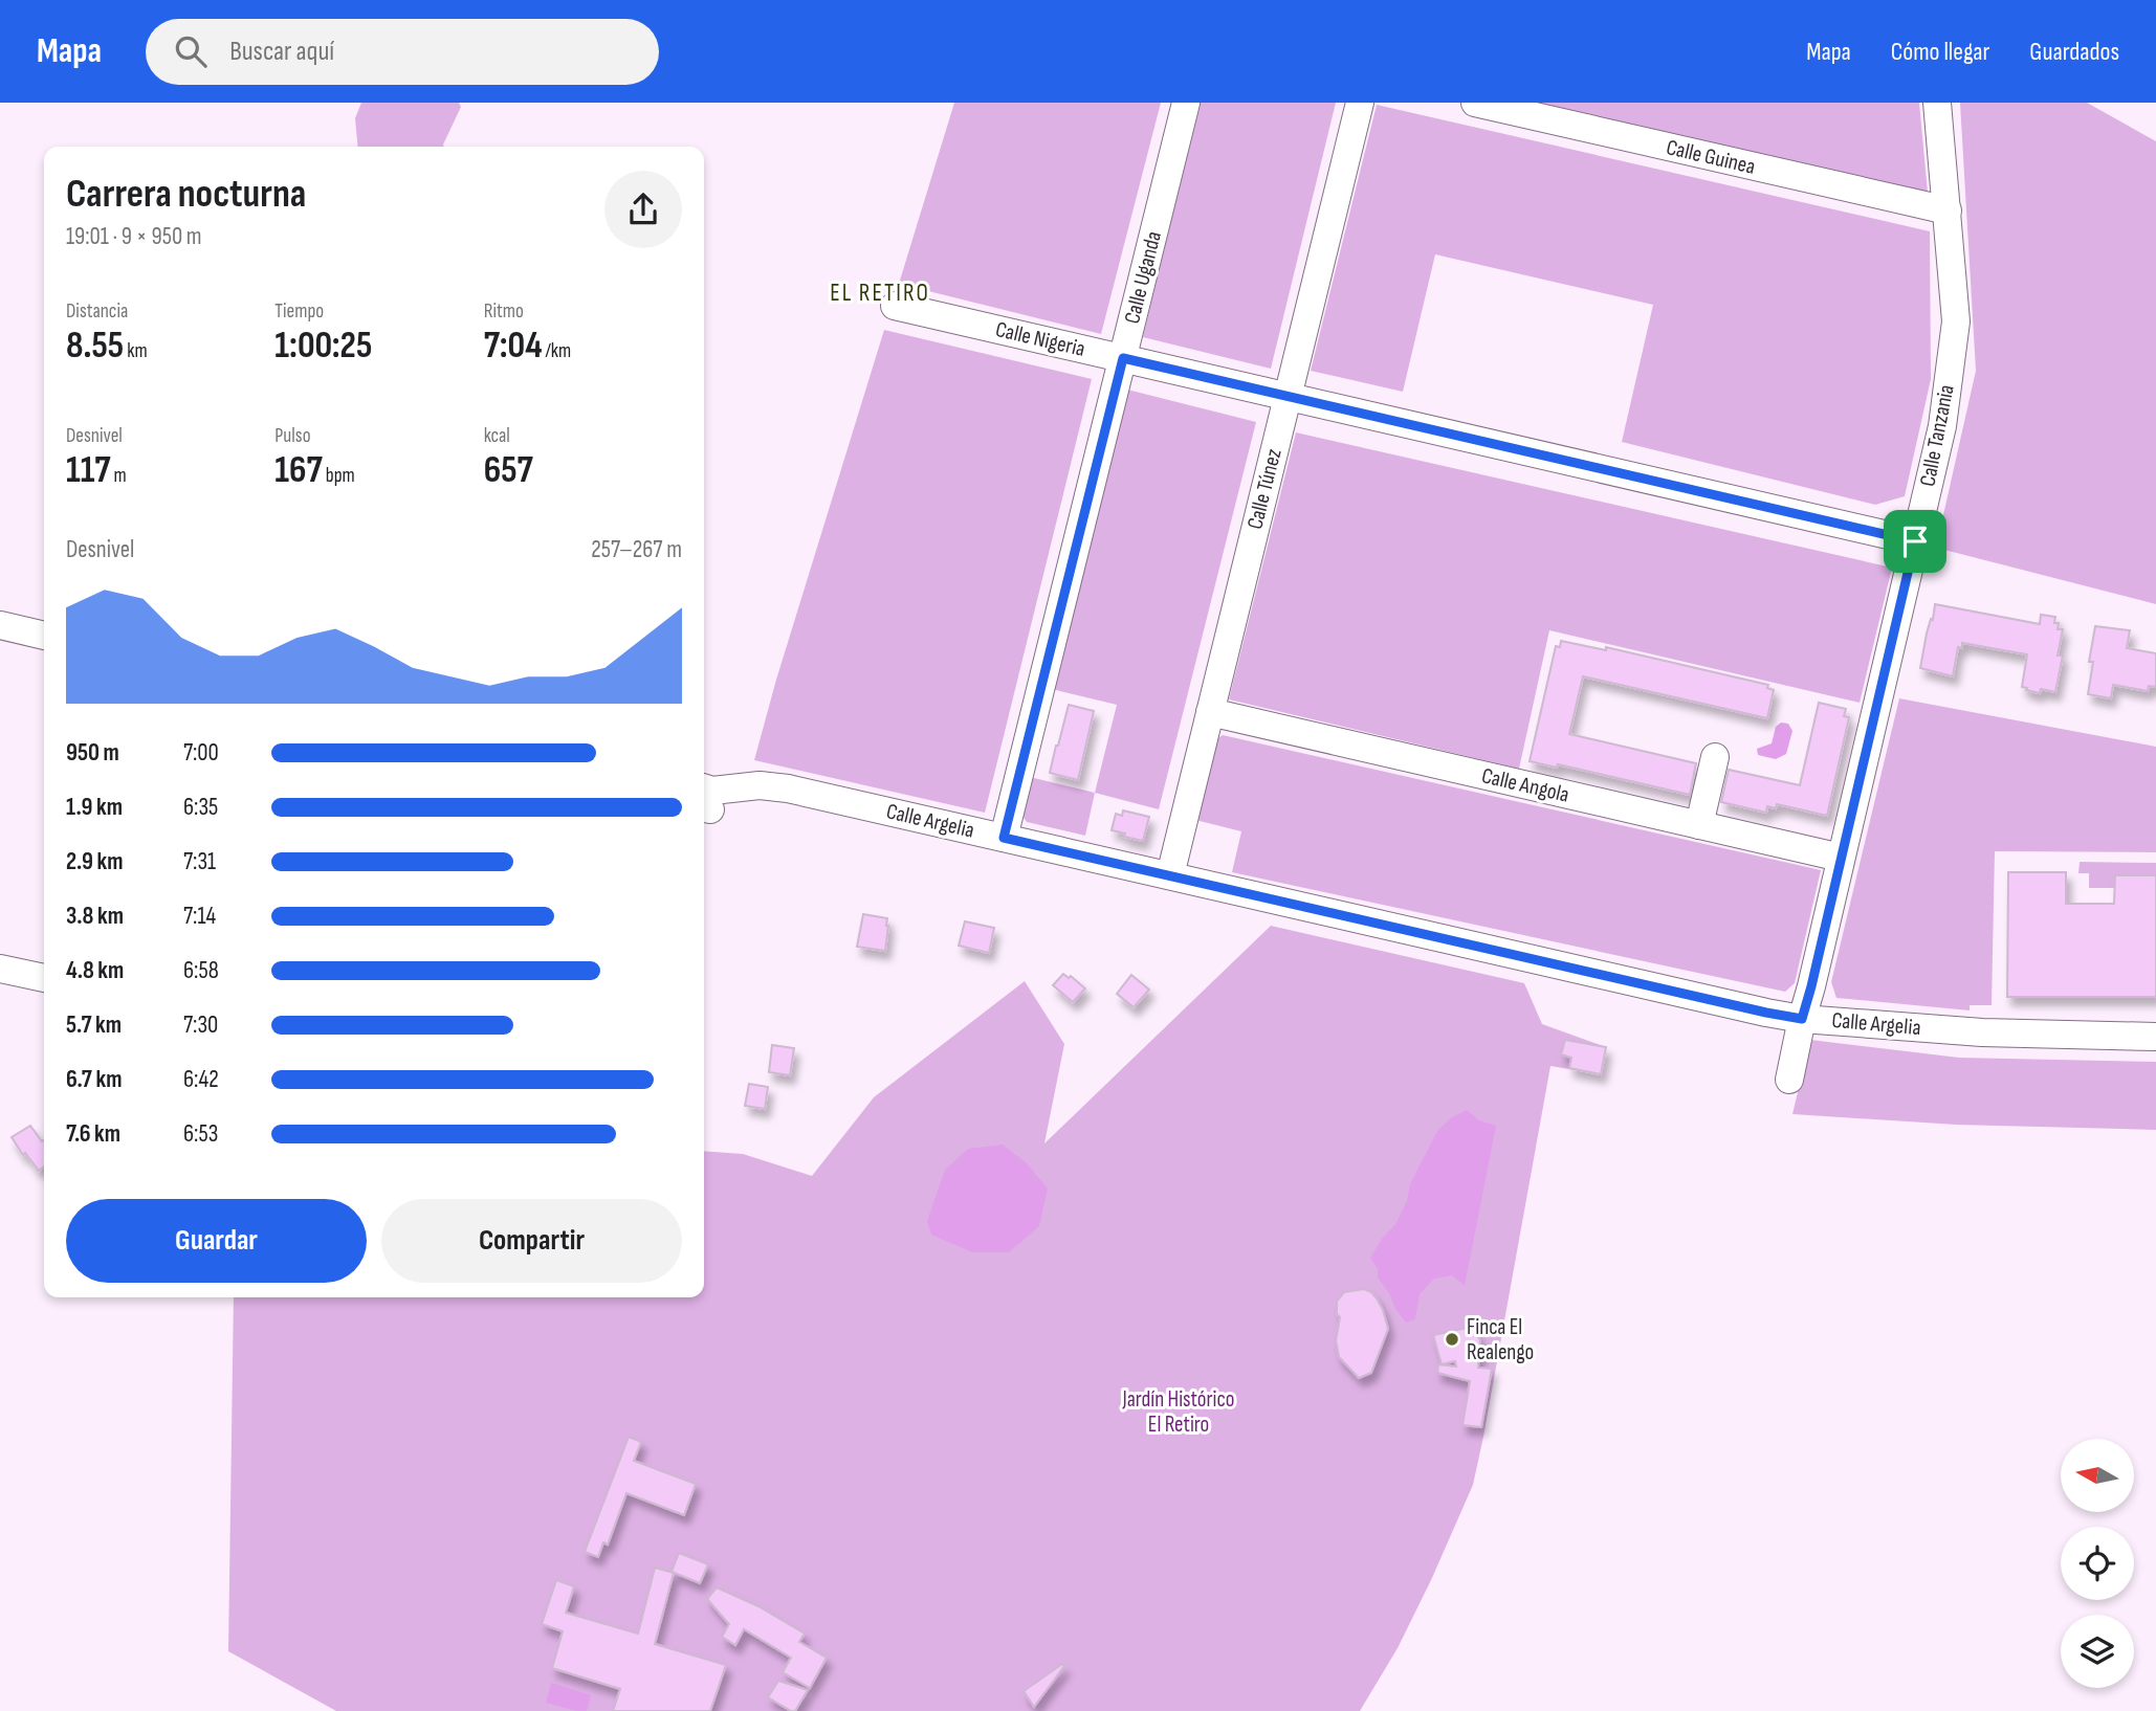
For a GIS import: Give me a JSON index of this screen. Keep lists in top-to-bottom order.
{
  "streets": {
    "street": [
      "Calle Guinea",
      "Calle Uganda",
      "Calle Nigeria",
      "Calle Tanzania",
      "Calle Túnez",
      "Calle Angola",
      "Calle Argelia"
    ]
  },
  "crossings": [
    ["Calle Guinea", "Calle Tanzania"],
    ["Calle Uganda", "Calle Nigeria"],
    ["Calle Uganda", "Calle Argelia"],
    ["Calle Nigeria", "Calle Tanzania"],
    ["Calle Nigeria", "Calle Túnez"],
    ["Calle Tanzania", "Calle Angola"],
    ["Calle Tanzania", "Calle Argelia"],
    ["Calle Túnez", "Calle Angola"],
    ["Calle Túnez", "Calle Argelia"]
  ],
  "districts": ["EL RETIRO"],
  "parks": ["Jardín Histórico El Retiro"],
  "places": ["Finca El Realengo"],
  "north": "left",
  "page": {
    "header": "Mapa",
    "search": "Buscar aquí",
    "nav": ["Mapa", "Cómo llegar", "Guardados"],
    "heading": ["Carrera nocturna", "19:01 · 9 × 950 m"],
    "stats": [
      ["Distancia", "8.55 km"],
      ["Tiempo", "1:00:25"],
      ["Ritmo", "7:04 /km"],
      ["Desnivel", "117 m"],
      ["Pulso", "167 bpm"],
      ["kcal", "657"]
    ],
    "chart": ["Desnivel", "257–267 m"],
    "list": [
      {
        "name": "950 m",
        "note": "7:00"
      },
      {
        "name": "1.9 km",
        "note": "6:35"
      },
      {
        "name": "2.9 km",
        "note": "7:31"
      },
      {
        "name": "3.8 km",
        "note": "7:14"
      },
      {
        "name": "4.8 km",
        "note": "6:58"
      },
      {
        "name": "5.7 km",
        "note": "7:30"
      },
      {
        "name": "6.7 km",
        "note": "6:42"
      },
      {
        "name": "7.6 km",
        "note": "6:53"
      }
    ],
    "buttons": ["Guardar", "Compartir"]
  }
}
